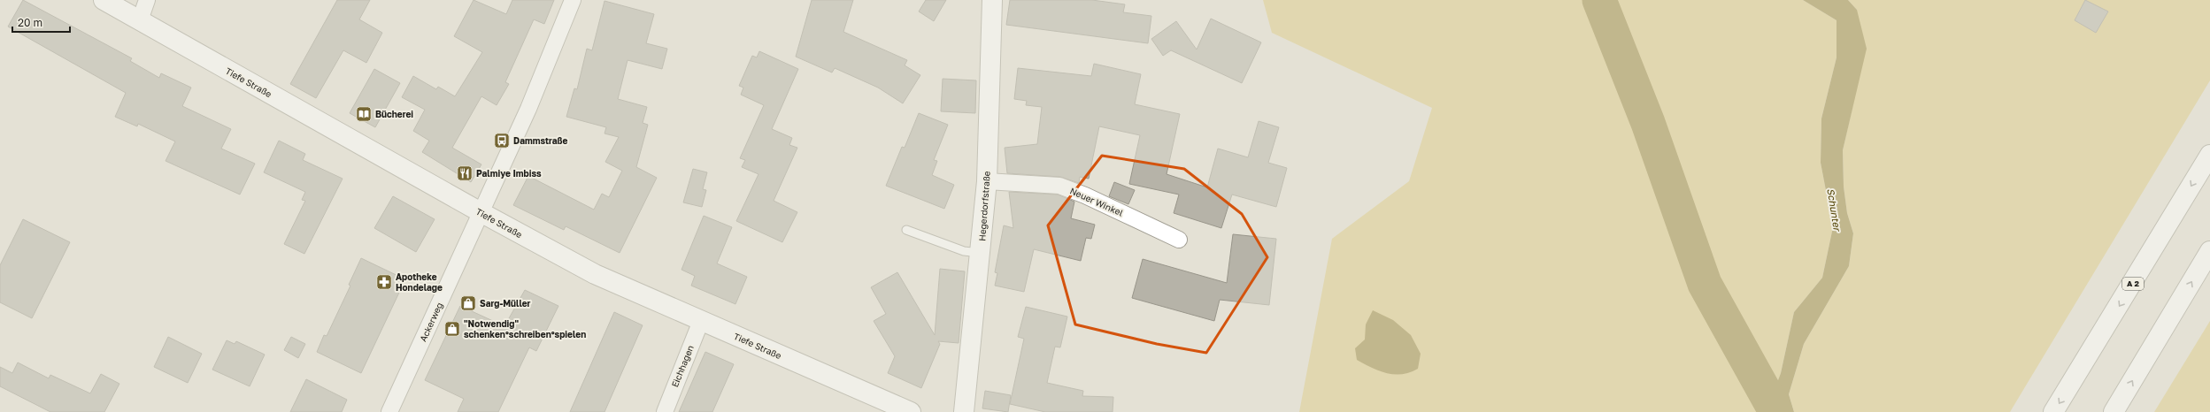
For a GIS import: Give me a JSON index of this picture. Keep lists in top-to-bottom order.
{
  "streets": {
    "main road": ["Tiefe Straße", "Hegerdorfstraße", "A 2"],
    "street": ["Neuer Winkel", "Ackerweg", "Eichhagen"]
  },
  "crossings": [
    ["Tiefe Straße", "Ackerweg"],
    ["Tiefe Straße", "Eichhagen"],
    ["Neuer Winkel", "Hegerdorfstraße"]
  ],
  "water": ["Schunter"],
  "places": {
    "library": ["Bücherei"],
    "bus stop": ["Dammstraße"],
    "restaurant": ["Palmiye Imbiss"],
    "pharmacy": ["Apotheke Hondelage"],
    "shop": ["Sarg-Müller", "\"Notwendig\" schenken°schreiben°spielen"]
  },
  "scale_bar": "20 m"
}
